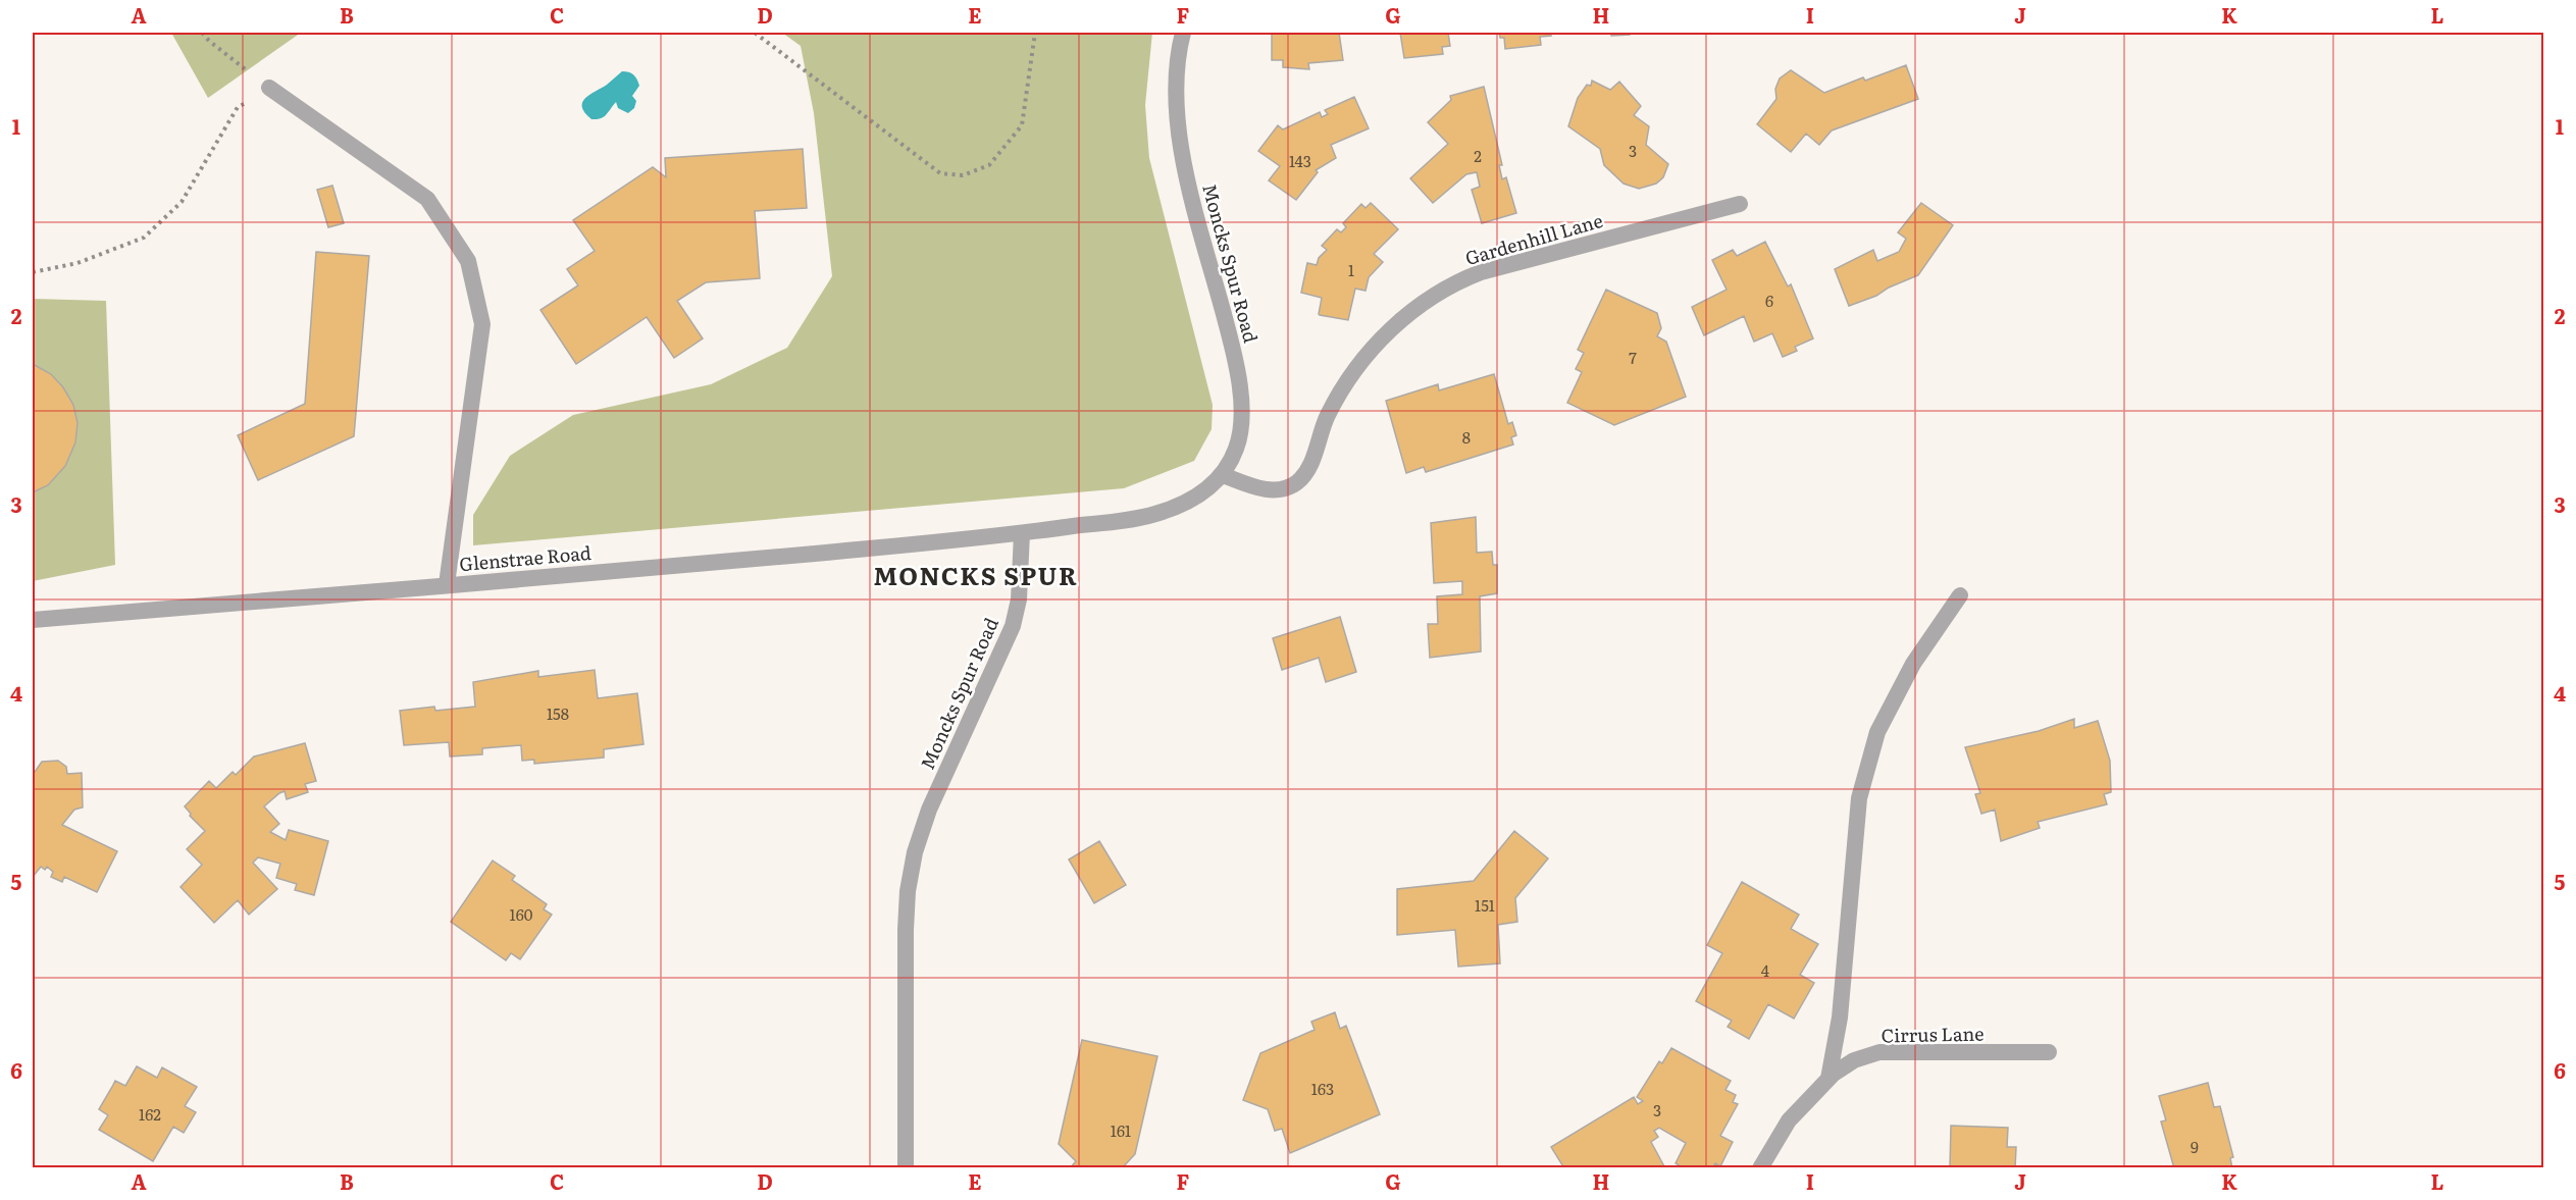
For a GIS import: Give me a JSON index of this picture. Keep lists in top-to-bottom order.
{
  "streets": {
    "street": [
      "Gardenhill Lane",
      "Moncks Spur Road",
      "Glenstrae Road",
      "Cirrus Lane"
    ]
  },
  "crossings": [
    ["Gardenhill Lane", "Moncks Spur Road"],
    ["Moncks Spur Road", "Glenstrae Road"]
  ],
  "districts": ["MONCKS SPUR"],
  "house_numbers": [
    "3",
    "2",
    "143",
    "1",
    "6",
    "7",
    "8",
    "158",
    "151",
    "160",
    "4",
    "163",
    "3",
    "162",
    "161",
    "9"
  ],
  "grid": {
    "columns": [
      "A",
      "B",
      "C",
      "D",
      "E",
      "F",
      "G",
      "H",
      "I",
      "J",
      "K",
      "L"
    ],
    "rows": [
      "1",
      "2",
      "3",
      "4",
      "5",
      "6"
    ]
  }
}
